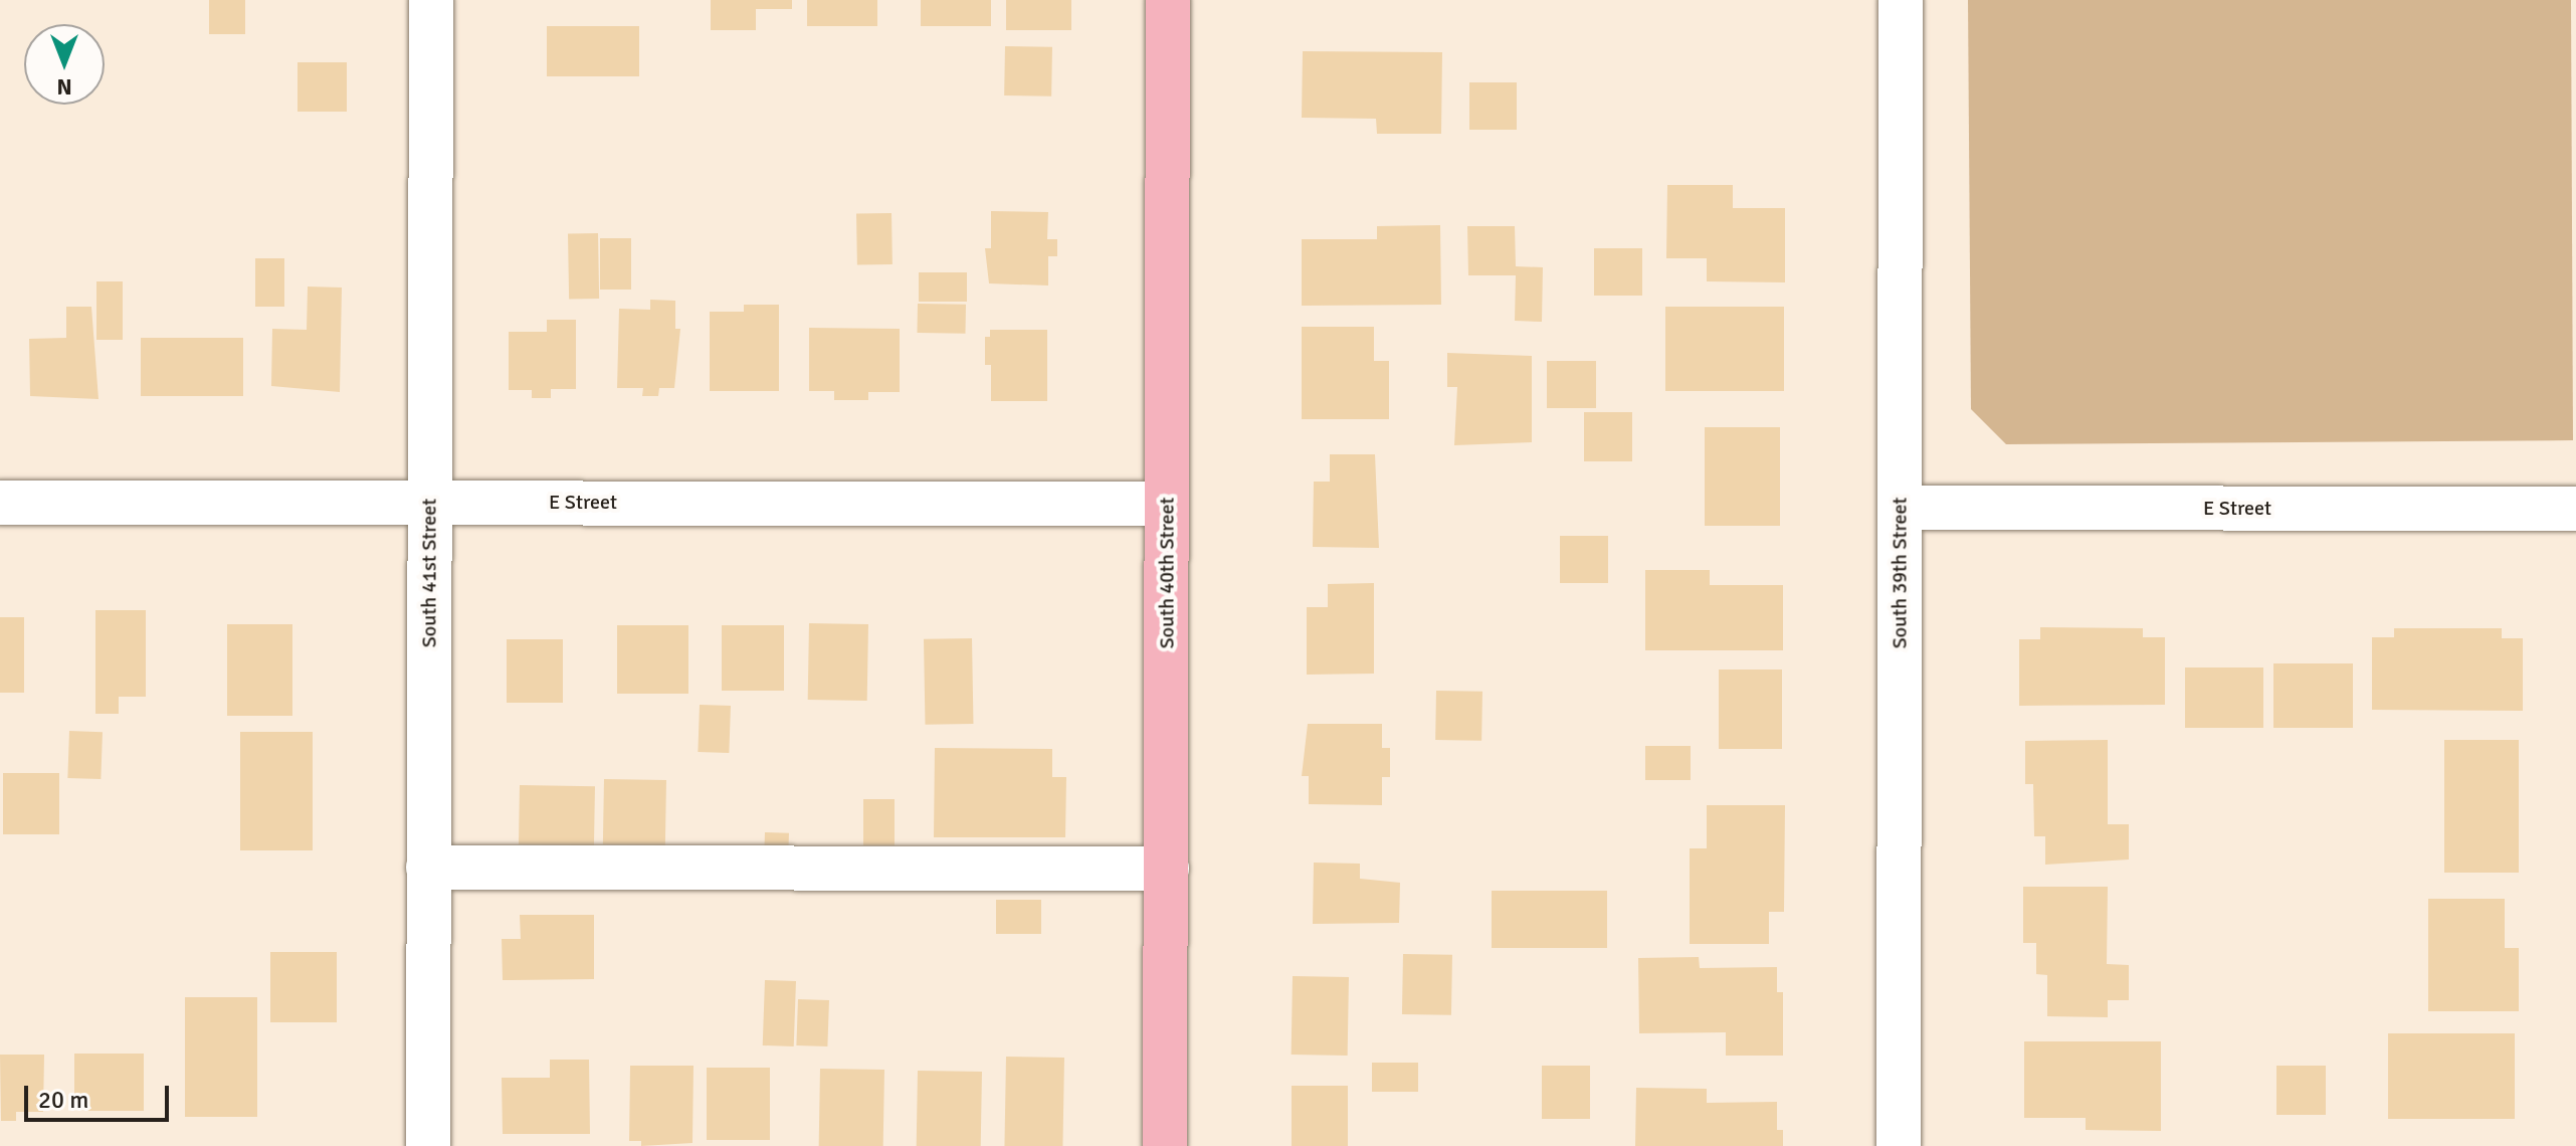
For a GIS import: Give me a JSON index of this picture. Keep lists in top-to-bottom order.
{
  "streets": {
    "main road": ["South 40th Street"],
    "street": ["E Street", "South 41st Street", "South 39th Street"]
  },
  "crossings": [
    ["E Street", "South 41st Street"],
    ["E Street", "South 40th Street"],
    ["E Street", "South 39th Street"]
  ],
  "scale_bar": "20 m",
  "north": "bottom"
}
